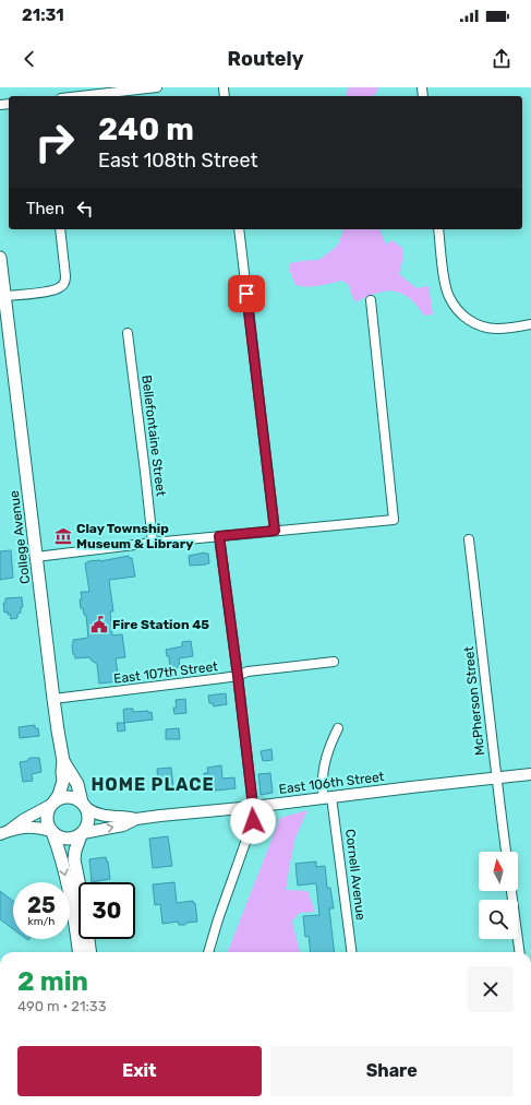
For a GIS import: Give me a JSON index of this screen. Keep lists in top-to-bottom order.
{
  "streets": {
    "main road": ["College Avenue"],
    "street": [
      "Bellefontaine Street",
      "East 107th Street",
      "McPherson Street",
      "East 106th Street",
      "Cornell Avenue"
    ]
  },
  "crossings": [
    ["College Avenue", "East 107th Street"],
    ["College Avenue", "East 106th Street"],
    ["McPherson Street", "East 106th Street"],
    ["East 106th Street", "Cornell Avenue"]
  ],
  "districts": ["HOME PLACE"],
  "places": {
    "museum": ["Clay Township Museum & Library"],
    "public building": ["Fire Station 45"]
  },
  "north": "top",
  "page": {
    "status": "21:31",
    "header": "Routely",
    "turn": ["240 m", "East 108th Street"],
    "then": "Then",
    "speed": "25 km/h",
    "limit": "30",
    "heading": ["2 min", "490 m · 21:33"],
    "buttons": ["Exit", "Share"]
  }
}
